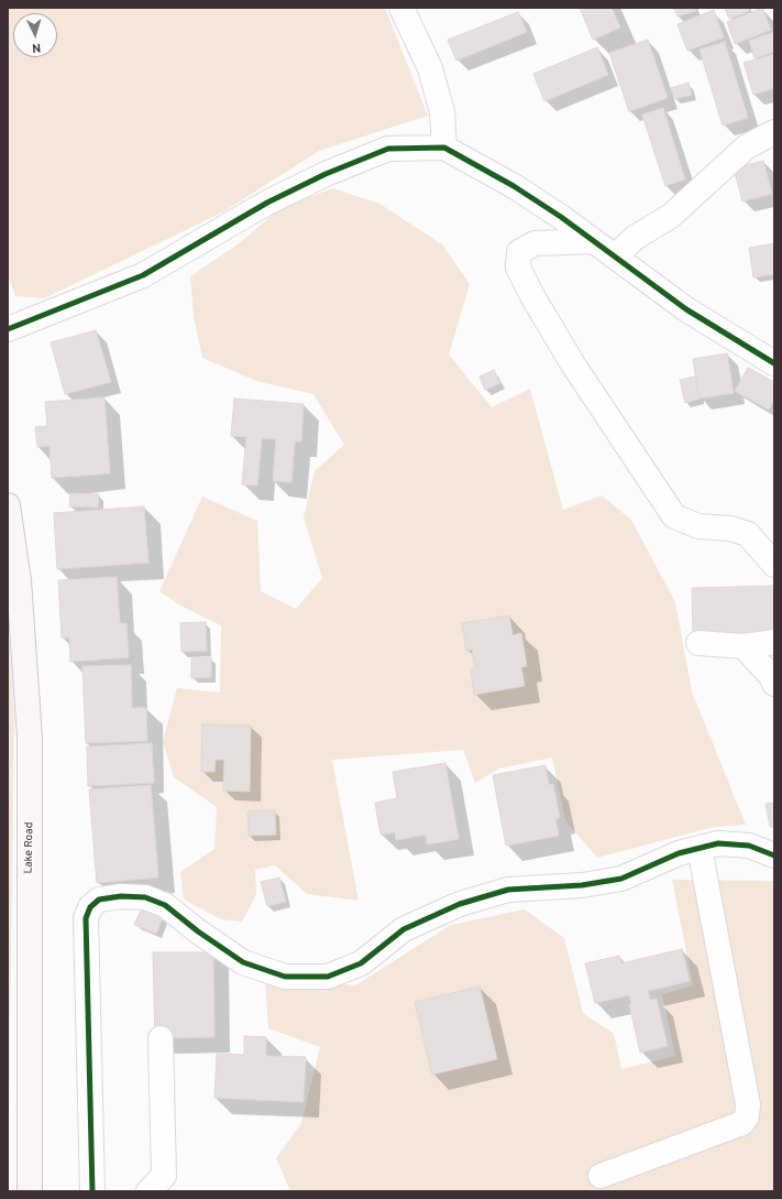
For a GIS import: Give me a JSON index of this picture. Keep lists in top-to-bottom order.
{
  "streets": {
    "main road": ["Lake Road"]
  },
  "north": "bottom"
}
